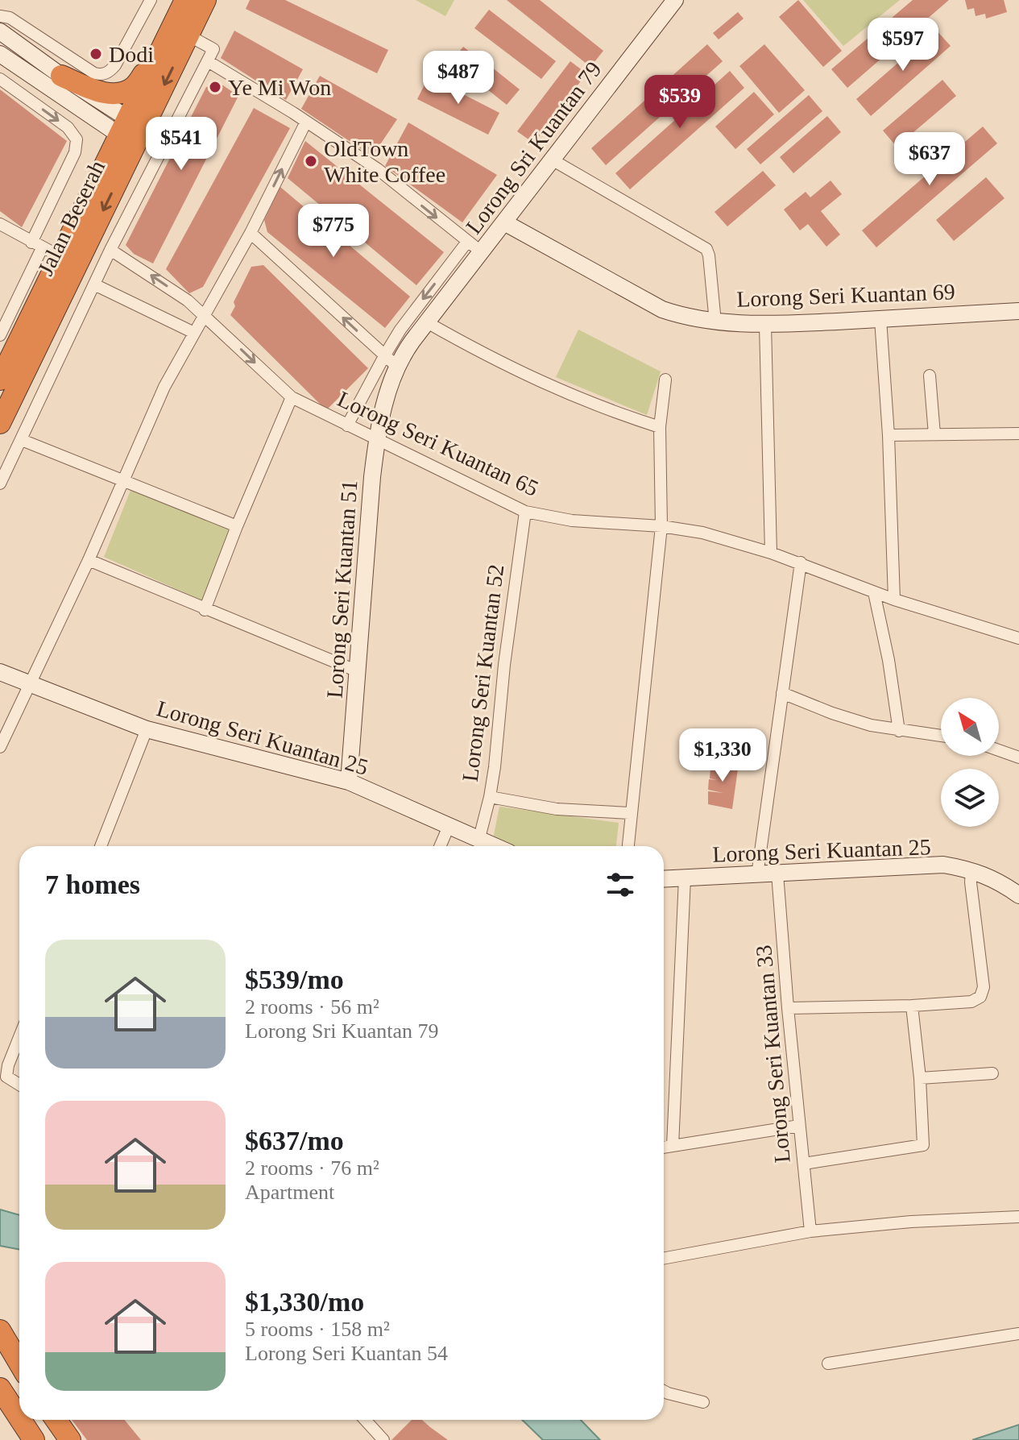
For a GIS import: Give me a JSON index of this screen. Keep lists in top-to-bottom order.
{
  "streets": {
    "highway": ["Jalan Beserah"],
    "street": [
      "Lorong Sri Kuantan 79",
      "Lorong Seri Kuantan 69",
      "Lorong Seri Kuantan 65",
      "Lorong Seri Kuantan 51",
      "Lorong Seri Kuantan 52",
      "Lorong Seri Kuantan 25",
      "Lorong Seri Kuantan 33"
    ]
  },
  "crossings": [
    ["Lorong Sri Kuantan 79", "Lorong Seri Kuantan 69"],
    ["Lorong Sri Kuantan 79", "Lorong Seri Kuantan 51"],
    ["Lorong Seri Kuantan 65", "Lorong Seri Kuantan 51"],
    ["Lorong Seri Kuantan 65", "Lorong Seri Kuantan 52"],
    ["Lorong Seri Kuantan 51", "Lorong Seri Kuantan 25"],
    ["Lorong Seri Kuantan 52", "Lorong Seri Kuantan 25"],
    ["Lorong Seri Kuantan 25", "Lorong Seri Kuantan 33"]
  ],
  "places": ["Dodi", "Ye Mi Won", "OldTown White Coffee"],
  "north": "top left",
  "page": {
    "price": [
      "$597",
      "$487",
      "$539",
      "$541",
      "$637",
      "$775",
      "$1,330"
    ],
    "heading": "7 homes",
    "list": [
      {
        "name": "$539/mo",
        "note": "2 rooms · 56 m² · Lorong Sri Kuantan 79"
      },
      {
        "name": "$637/mo",
        "note": "2 rooms · 76 m² · Apartment"
      },
      {
        "name": "$1,330/mo",
        "note": "5 rooms · 158 m² · Lorong Seri Kuantan 54"
      }
    ]
  }
}
